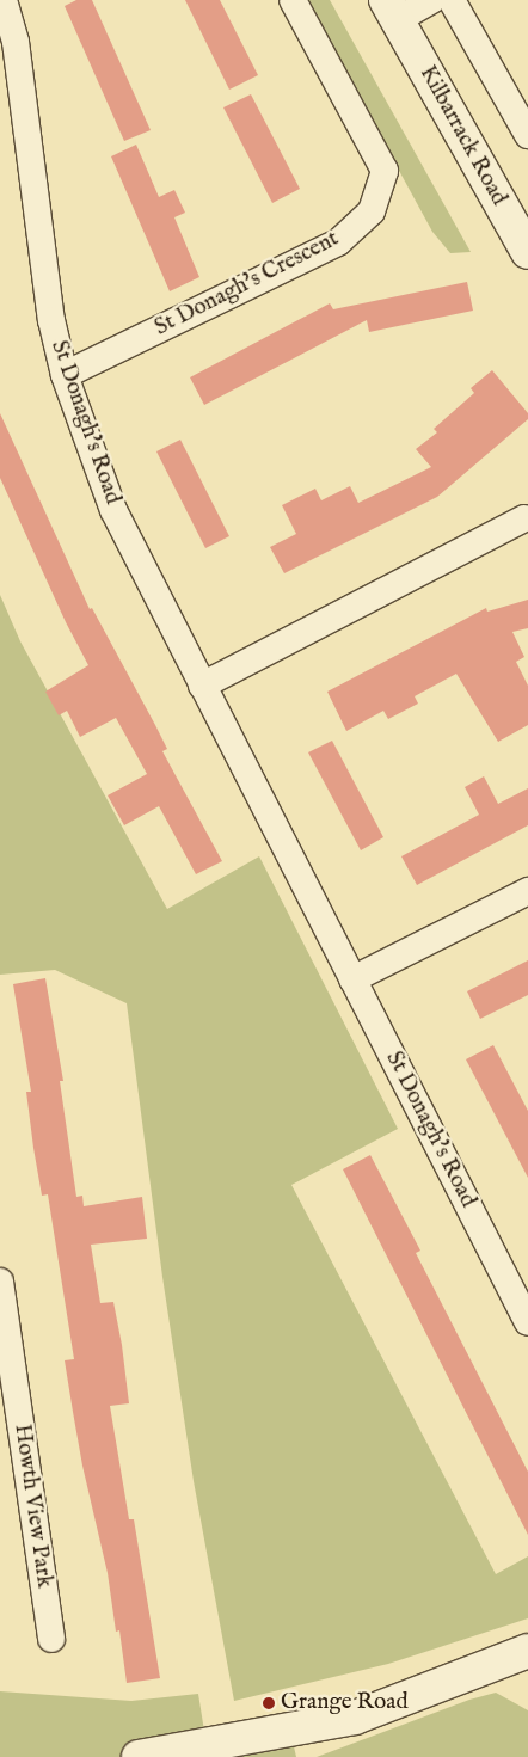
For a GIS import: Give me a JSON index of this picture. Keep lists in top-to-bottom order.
{
  "streets": {
    "main road": ["Kilbarrack Road"],
    "street": ["St Donagh's Crescent", "St Donagh's Road", "Howth View Park"]
  },
  "crossings": [
    ["St Donagh's Crescent", "St Donagh's Road"]
  ],
  "places": ["Grange Road"]
}
